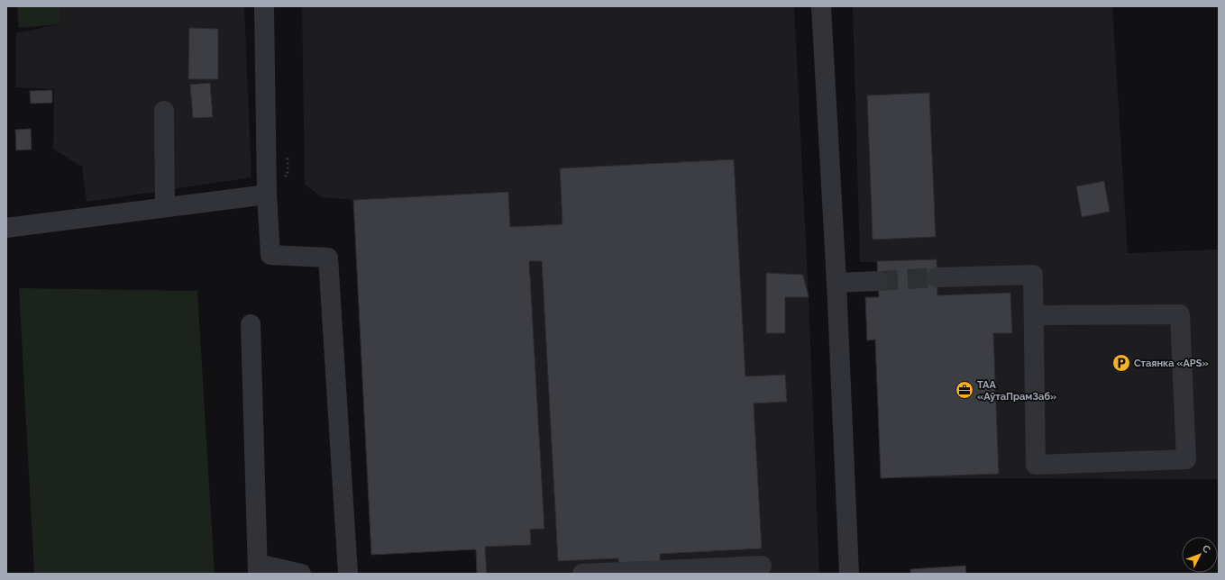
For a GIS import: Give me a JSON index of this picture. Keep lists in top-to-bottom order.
{
  "places": {
    "parking": ["Стаянка «APS»"],
    "office": ["ТАА «АўтаПрамЗаб»"]
  },
  "north": "top right"
}
